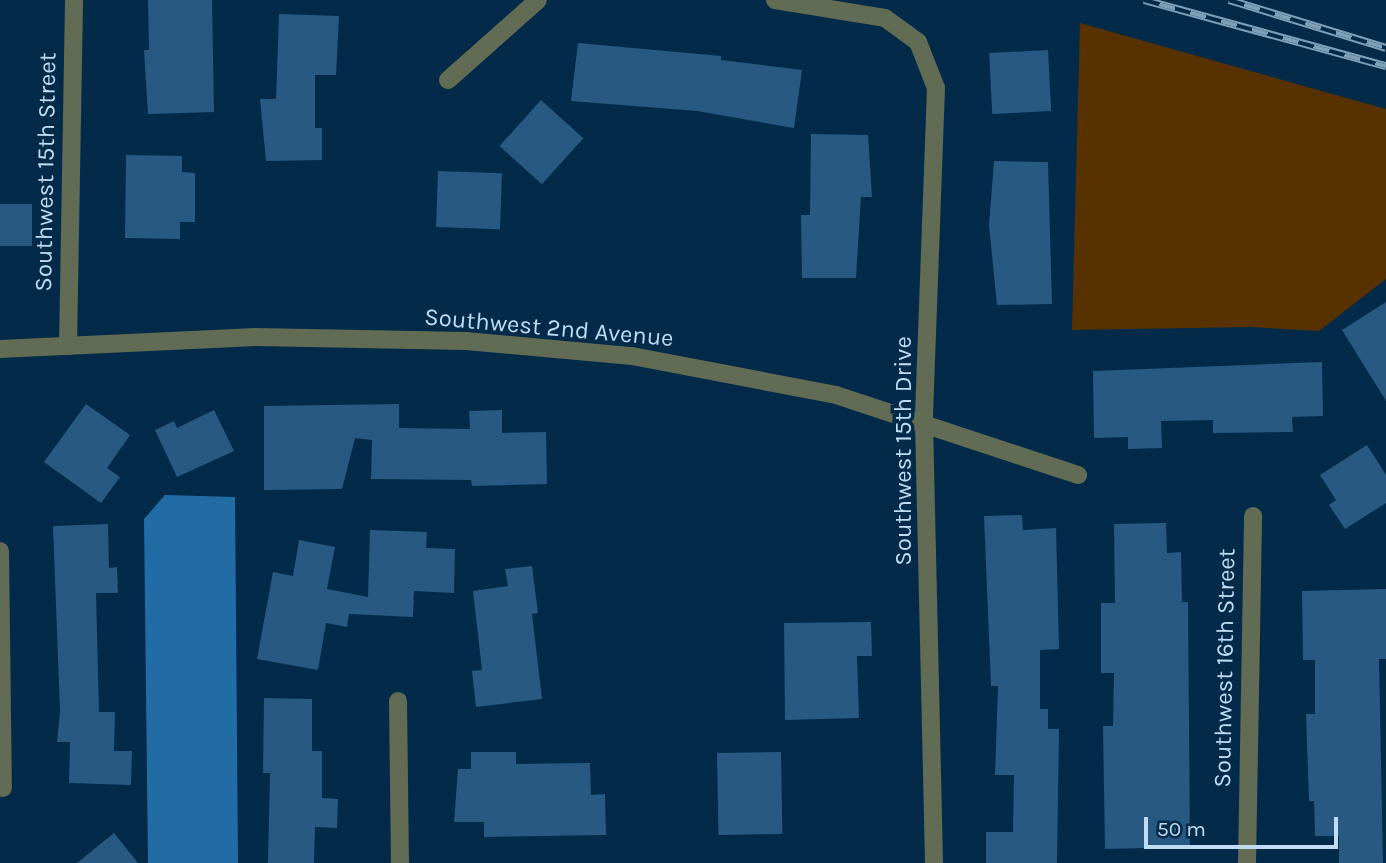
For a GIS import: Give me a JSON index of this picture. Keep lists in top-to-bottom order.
{
  "streets": {
    "street": [
      "Southwest 15th Street",
      "Southwest 2nd Avenue",
      "Southwest 15th Drive",
      "Southwest 16th Street"
    ]
  },
  "crossings": [
    ["Southwest 15th Street", "Southwest 2nd Avenue"],
    ["Southwest 2nd Avenue", "Southwest 15th Drive"]
  ],
  "scale_bar": "50 m"
}
